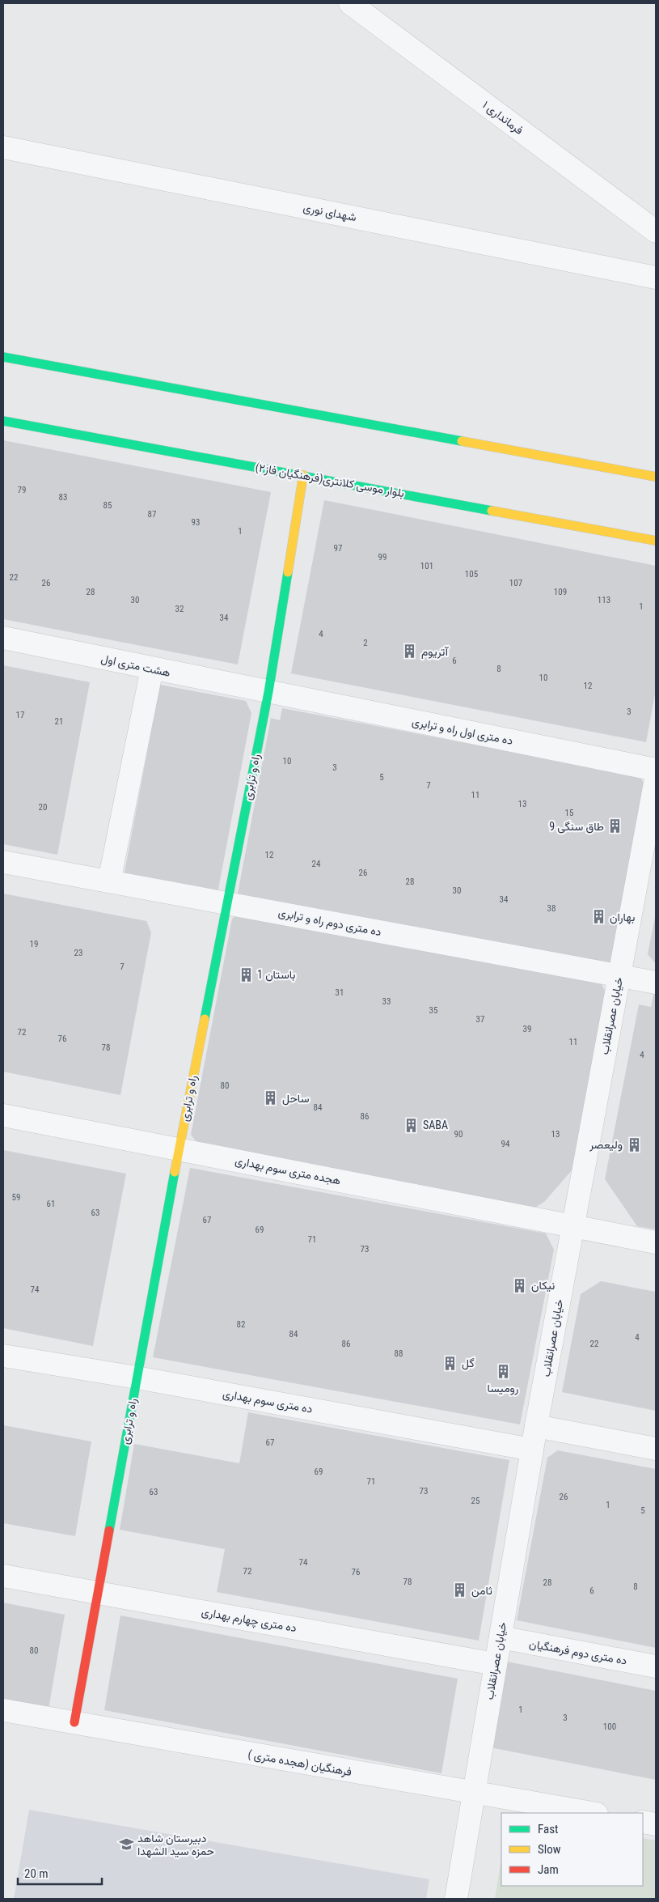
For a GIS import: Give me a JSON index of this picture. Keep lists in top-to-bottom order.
{
  "streets": {
    "main road": ["بلوار موسی کلانتری(فرهنگیان فاز۲)", "راه و ترابری"],
    "street": [
      "فرمانداری ۱",
      "شهدای نوری",
      "هشت متری اول",
      "ده متری اول راه و ترابری",
      "ده متری دوم راه و ترابری",
      "خیابان عصرانقلاب",
      "هجده متری سوم بهداری",
      "ده متری سوم بهداری",
      "ده متری چهارم بهداری",
      "ده متری دوم فرهنگیان",
      "فرهنگیان (هجده متری )"
    ]
  },
  "crossings": [
    ["بلوار موسی کلانتری(فرهنگیان فاز۲)", "راه و ترابری"],
    ["هشت متری اول", "ده متری اول راه و ترابری"],
    ["هشت متری اول", "راه و ترابری"],
    ["ده متری اول راه و ترابری", "راه و ترابری"],
    ["راه و ترابری", "ده متری دوم راه و ترابری"],
    ["راه و ترابری", "هجده متری سوم بهداری"],
    ["راه و ترابری", "ده متری سوم بهداری"],
    ["راه و ترابری", "ده متری چهارم بهداری"],
    ["راه و ترابری", "فرهنگیان (هجده متری )"],
    ["ده متری دوم راه و ترابری", "خیابان عصرانقلاب"],
    ["خیابان عصرانقلاب", "هجده متری سوم بهداری"],
    ["خیابان عصرانقلاب", "ده متری سوم بهداری"],
    ["خیابان عصرانقلاب", "ده متری چهارم بهداری"],
    ["خیابان عصرانقلاب", "ده متری دوم فرهنگیان"],
    ["خیابان عصرانقلاب", "فرهنگیان (هجده متری )"]
  ],
  "places": {
    "building": [
      "آتریوم",
      "طاق سنگی 9",
      "بهاران",
      "باستان 1",
      "ساحل",
      "SABA",
      "ولیعصر",
      "نیکان",
      "گل",
      "رومیسا",
      "ثامن"
    ],
    "school or university": ["دبیرستان شاهد حمزه سید الشهدا"]
  },
  "house_numbers": [
    "79",
    "83",
    "85",
    "87",
    "93",
    "1",
    "97",
    "99",
    "101",
    "105",
    "22",
    "26",
    "107",
    "28",
    "109",
    "30",
    "113",
    "1",
    "32",
    "34",
    "4",
    "2",
    "6",
    "8",
    "10",
    "12",
    "3",
    "17",
    "21",
    "10",
    "3",
    "5",
    "7",
    "11",
    "13",
    "20",
    "15",
    "12",
    "24",
    "26",
    "28",
    "30",
    "34",
    "38",
    "19",
    "23",
    "7",
    "31",
    "33",
    "35",
    "37",
    "39",
    "72",
    "76",
    "11",
    "78",
    "4",
    "80",
    "84",
    "86",
    "90",
    "13",
    "94",
    "59",
    "61",
    "63",
    "67",
    "69",
    "71",
    "73",
    "74",
    "82",
    "84",
    "4",
    "86",
    "22",
    "88",
    "67",
    "69",
    "71",
    "73",
    "63",
    "26",
    "25",
    "1",
    "5",
    "74",
    "72",
    "76",
    "78",
    "28",
    "8",
    "6",
    "80",
    "1",
    "3",
    "100"
  ],
  "legend": ["Fast", "Slow", "Jam"],
  "scale_bar": "20 m"
}
